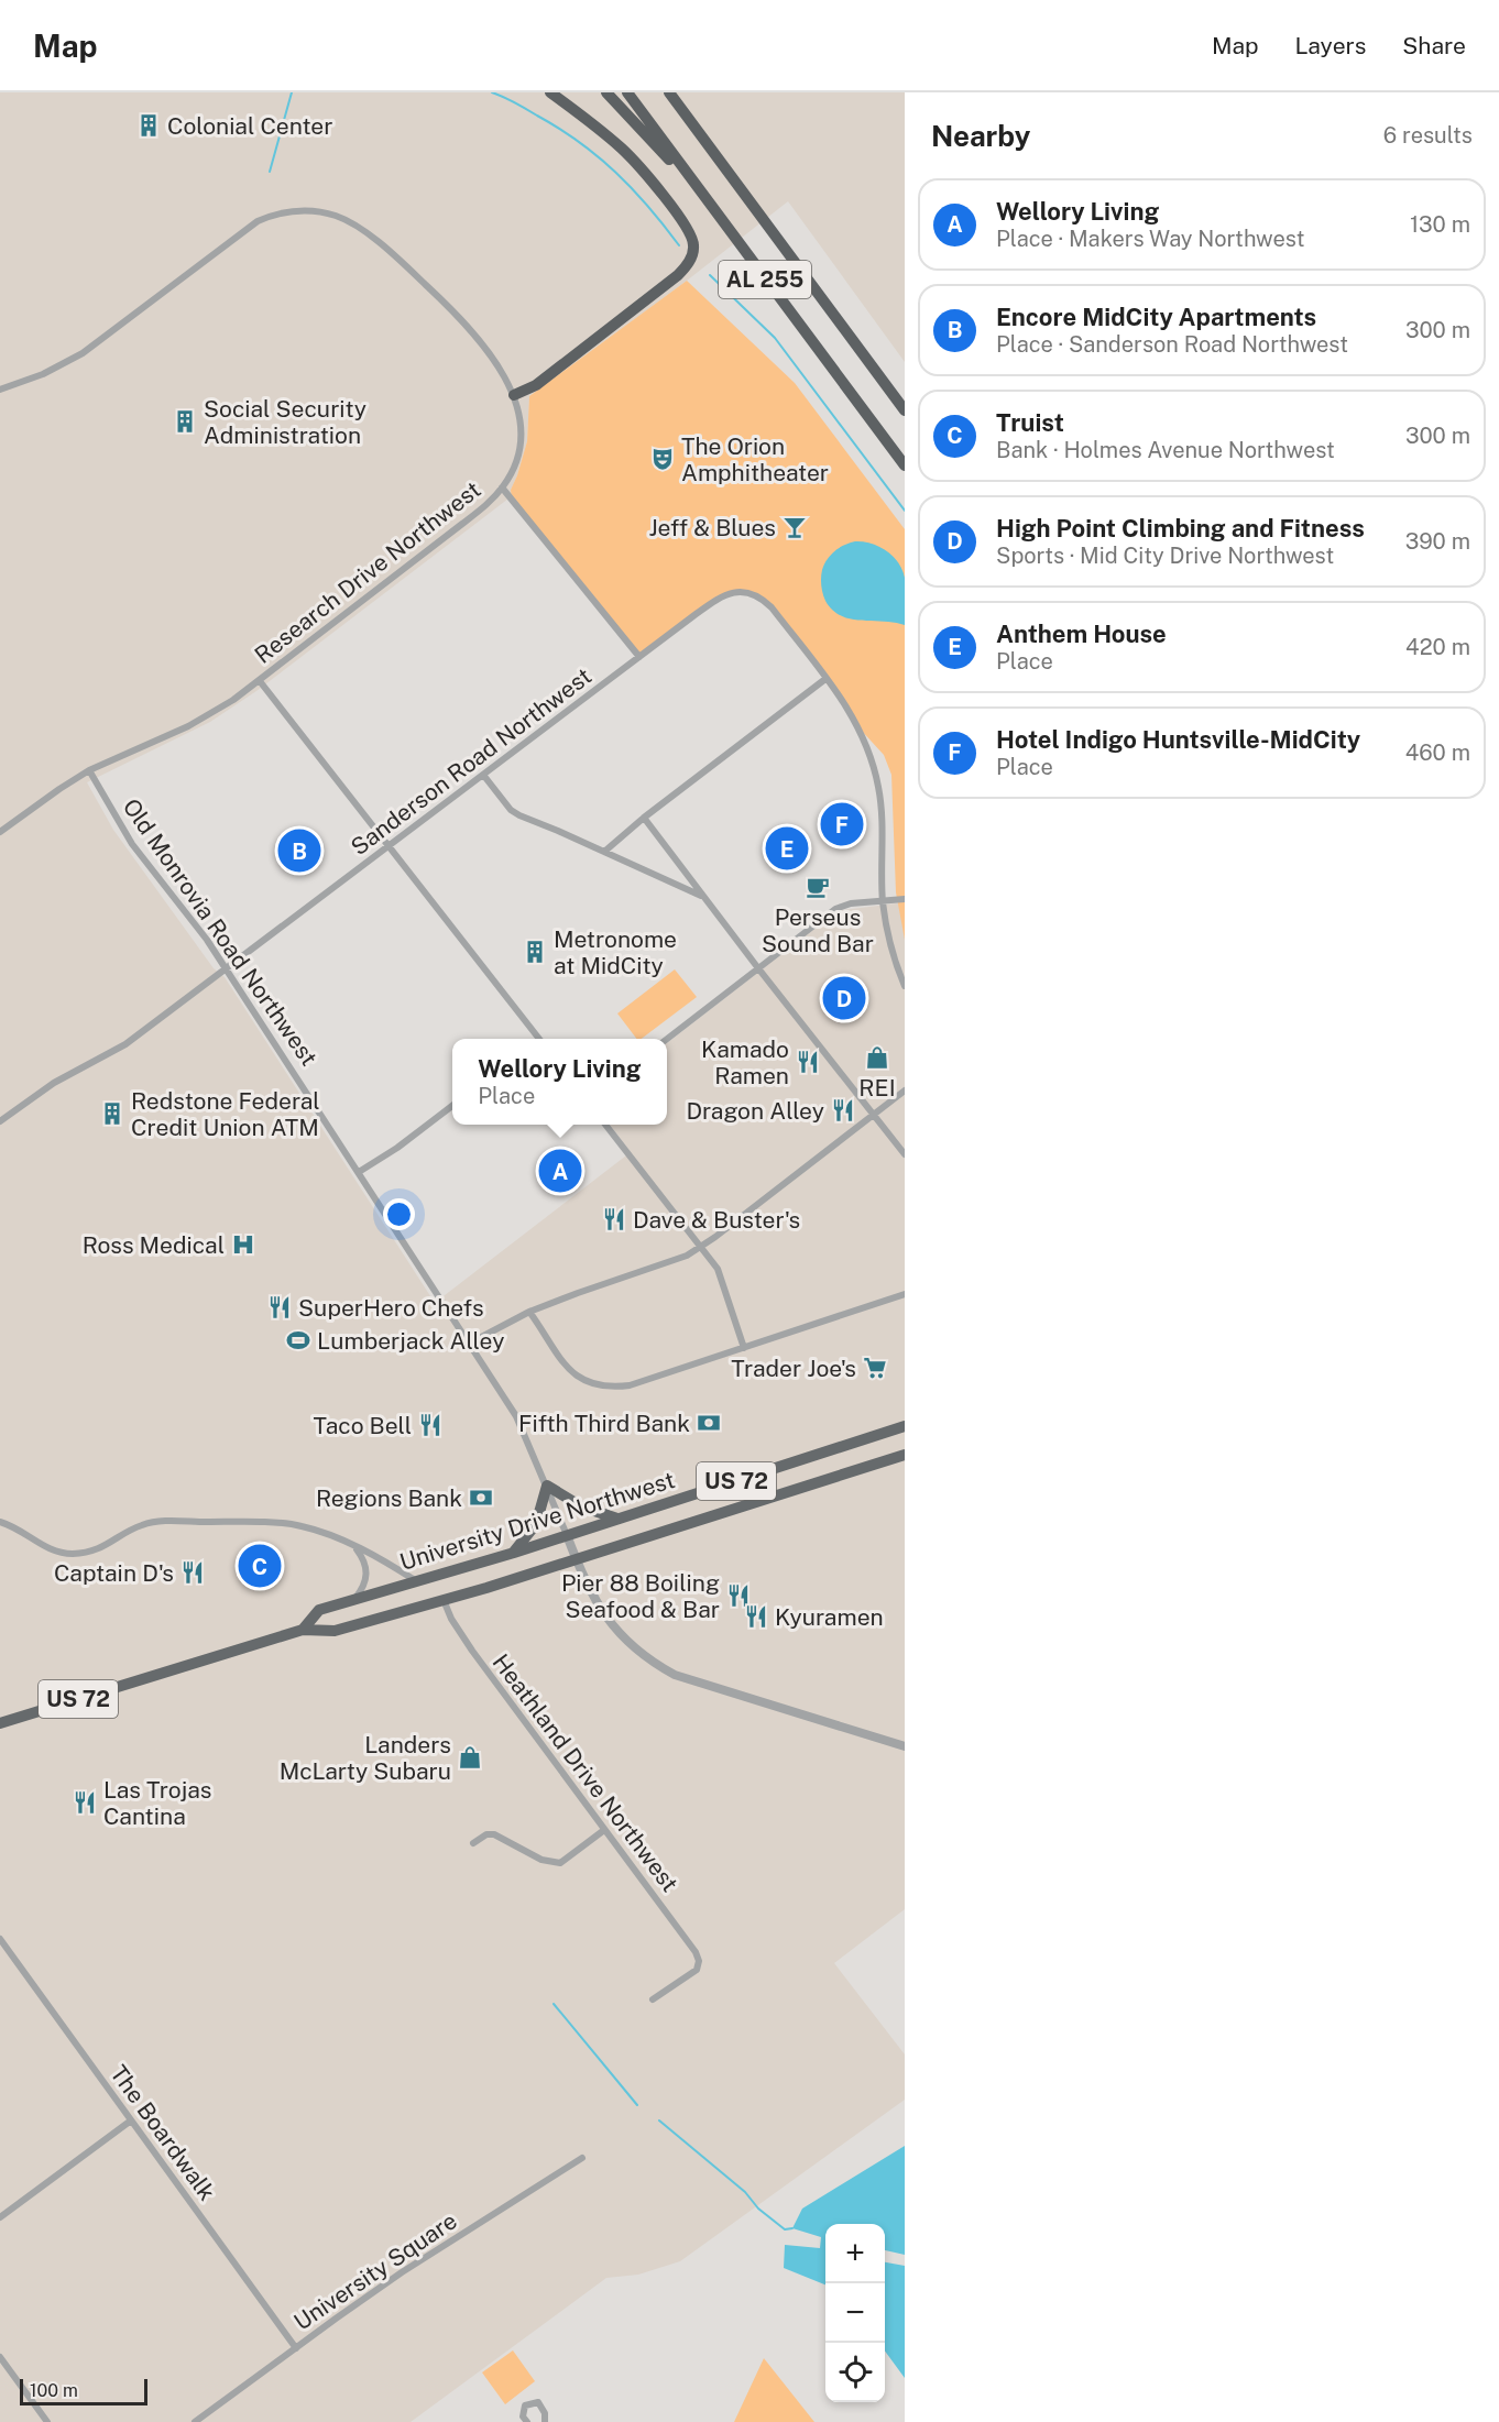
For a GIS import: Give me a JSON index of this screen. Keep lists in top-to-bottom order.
{
  "streets": {
    "highway": ["AL 255", "US 72", "University Drive Northwest"],
    "street": [
      "Research Drive Northwest",
      "Sanderson Road Northwest",
      "Old Monrovia Road Northwest",
      "Heathland Drive Northwest",
      "The Boardwalk",
      "University Square"
    ]
  },
  "crossings": [
    ["Research Drive Northwest", "Old Monrovia Road Northwest"],
    ["Sanderson Road Northwest", "Old Monrovia Road Northwest"],
    ["Old Monrovia Road Northwest", "University Drive Northwest"],
    ["University Drive Northwest", "Heathland Drive Northwest"],
    ["The Boardwalk", "University Square"]
  ],
  "places": {
    "building": [
      "Colonial Center",
      "Social Security Administration",
      "Metronome at MidCity",
      "Redstone Federal Credit Union ATM"
    ],
    "theatre": ["The Orion Amphitheater"],
    "bar": ["Jeff & Blues"],
    "cafe": ["Perseus Sound Bar"],
    "shop": ["REI", "Landers McLarty Subaru"],
    "restaurant": [
      "Kamado Ramen",
      "Dragon Alley",
      "Dave & Buster's",
      "SuperHero Chefs",
      "Taco Bell",
      "Captain D's",
      "Pier 88 Boiling Seafood & Bar",
      "Kyuramen",
      "Las Trojas Cantina"
    ],
    "hospital": ["Ross Medical"],
    "sports": ["Lumberjack Alley"],
    "supermarket": ["Trader Joe's"],
    "bank": ["Fifth Third Bank", "Regions Bank"]
  },
  "scale_bar": "100 m",
  "page": {
    "header": "Map",
    "nav": ["Map", "Layers", "Share"],
    "heading": ["Nearby", "6 results"],
    "list": [
      {
        "mark": "A",
        "name": "Wellory Living",
        "note": "Place · Makers Way Northwest",
        "value": "130 m"
      },
      {
        "mark": "B",
        "name": "Encore MidCity Apartments",
        "note": "Place · Sanderson Road Northwest",
        "value": "300 m"
      },
      {
        "mark": "C",
        "name": "Truist",
        "note": "Bank · Holmes Avenue Northwest",
        "value": "300 m"
      },
      {
        "mark": "D",
        "name": "High Point Climbing and Fitness",
        "note": "Sports · Mid City Drive Northwest",
        "value": "390 m"
      },
      {
        "mark": "E",
        "name": "Anthem House",
        "note": "Place",
        "value": "420 m"
      },
      {
        "mark": "F",
        "name": "Hotel Indigo Huntsville-MidCity",
        "note": "Place",
        "value": "460 m"
      }
    ],
    "pins": [
      "F",
      "E",
      "B",
      "D",
      "A",
      "C"
    ],
    "popup": ["Wellory Living", "Place"],
    "map_buttons": ["+", "−"],
    "scale": "100 m"
  }
}
